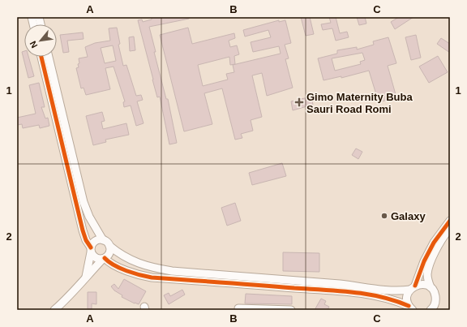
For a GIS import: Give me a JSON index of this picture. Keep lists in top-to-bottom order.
{
  "places": {
    "health": ["Gimo Maternity Buba Sauri Road Romi"],
    "other": ["Galaxy"]
  },
  "north": "bottom left",
  "grid": {
    "columns": ["A", "B", "C"],
    "rows": ["1", "2"]
  }
}
